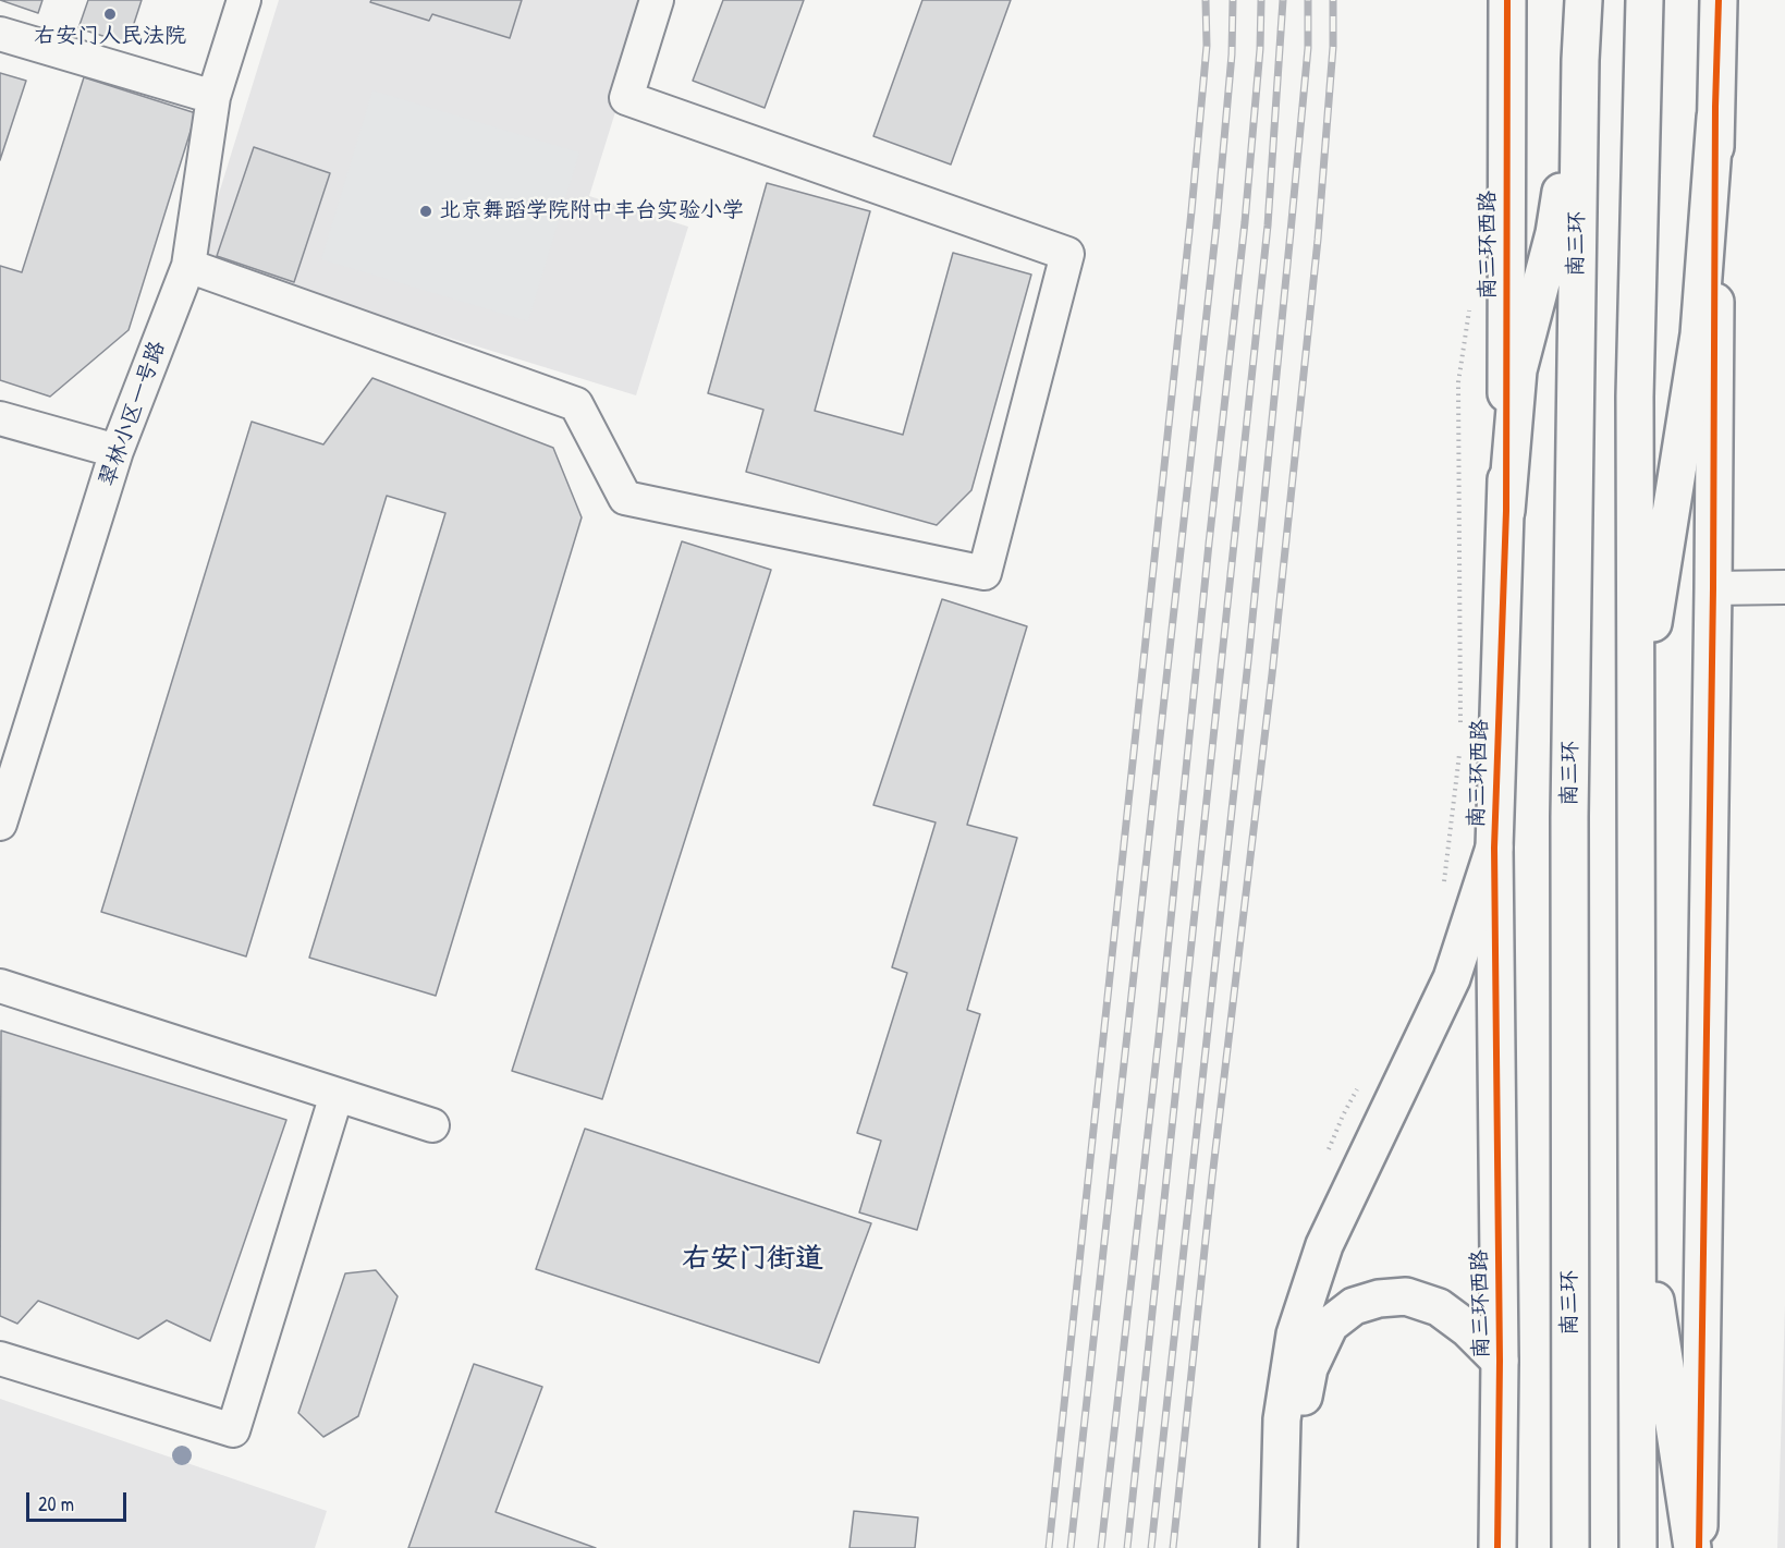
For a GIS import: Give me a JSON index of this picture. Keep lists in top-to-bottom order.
{
  "streets": {
    "main road": ["南三环", "南三环西路"],
    "street": ["翠林小区一号路"]
  },
  "districts": ["右安门街道"],
  "places": ["右安门人民法院", "北京舞蹈学院附中丰台实验小学"],
  "scale_bar": "20 m"
}
